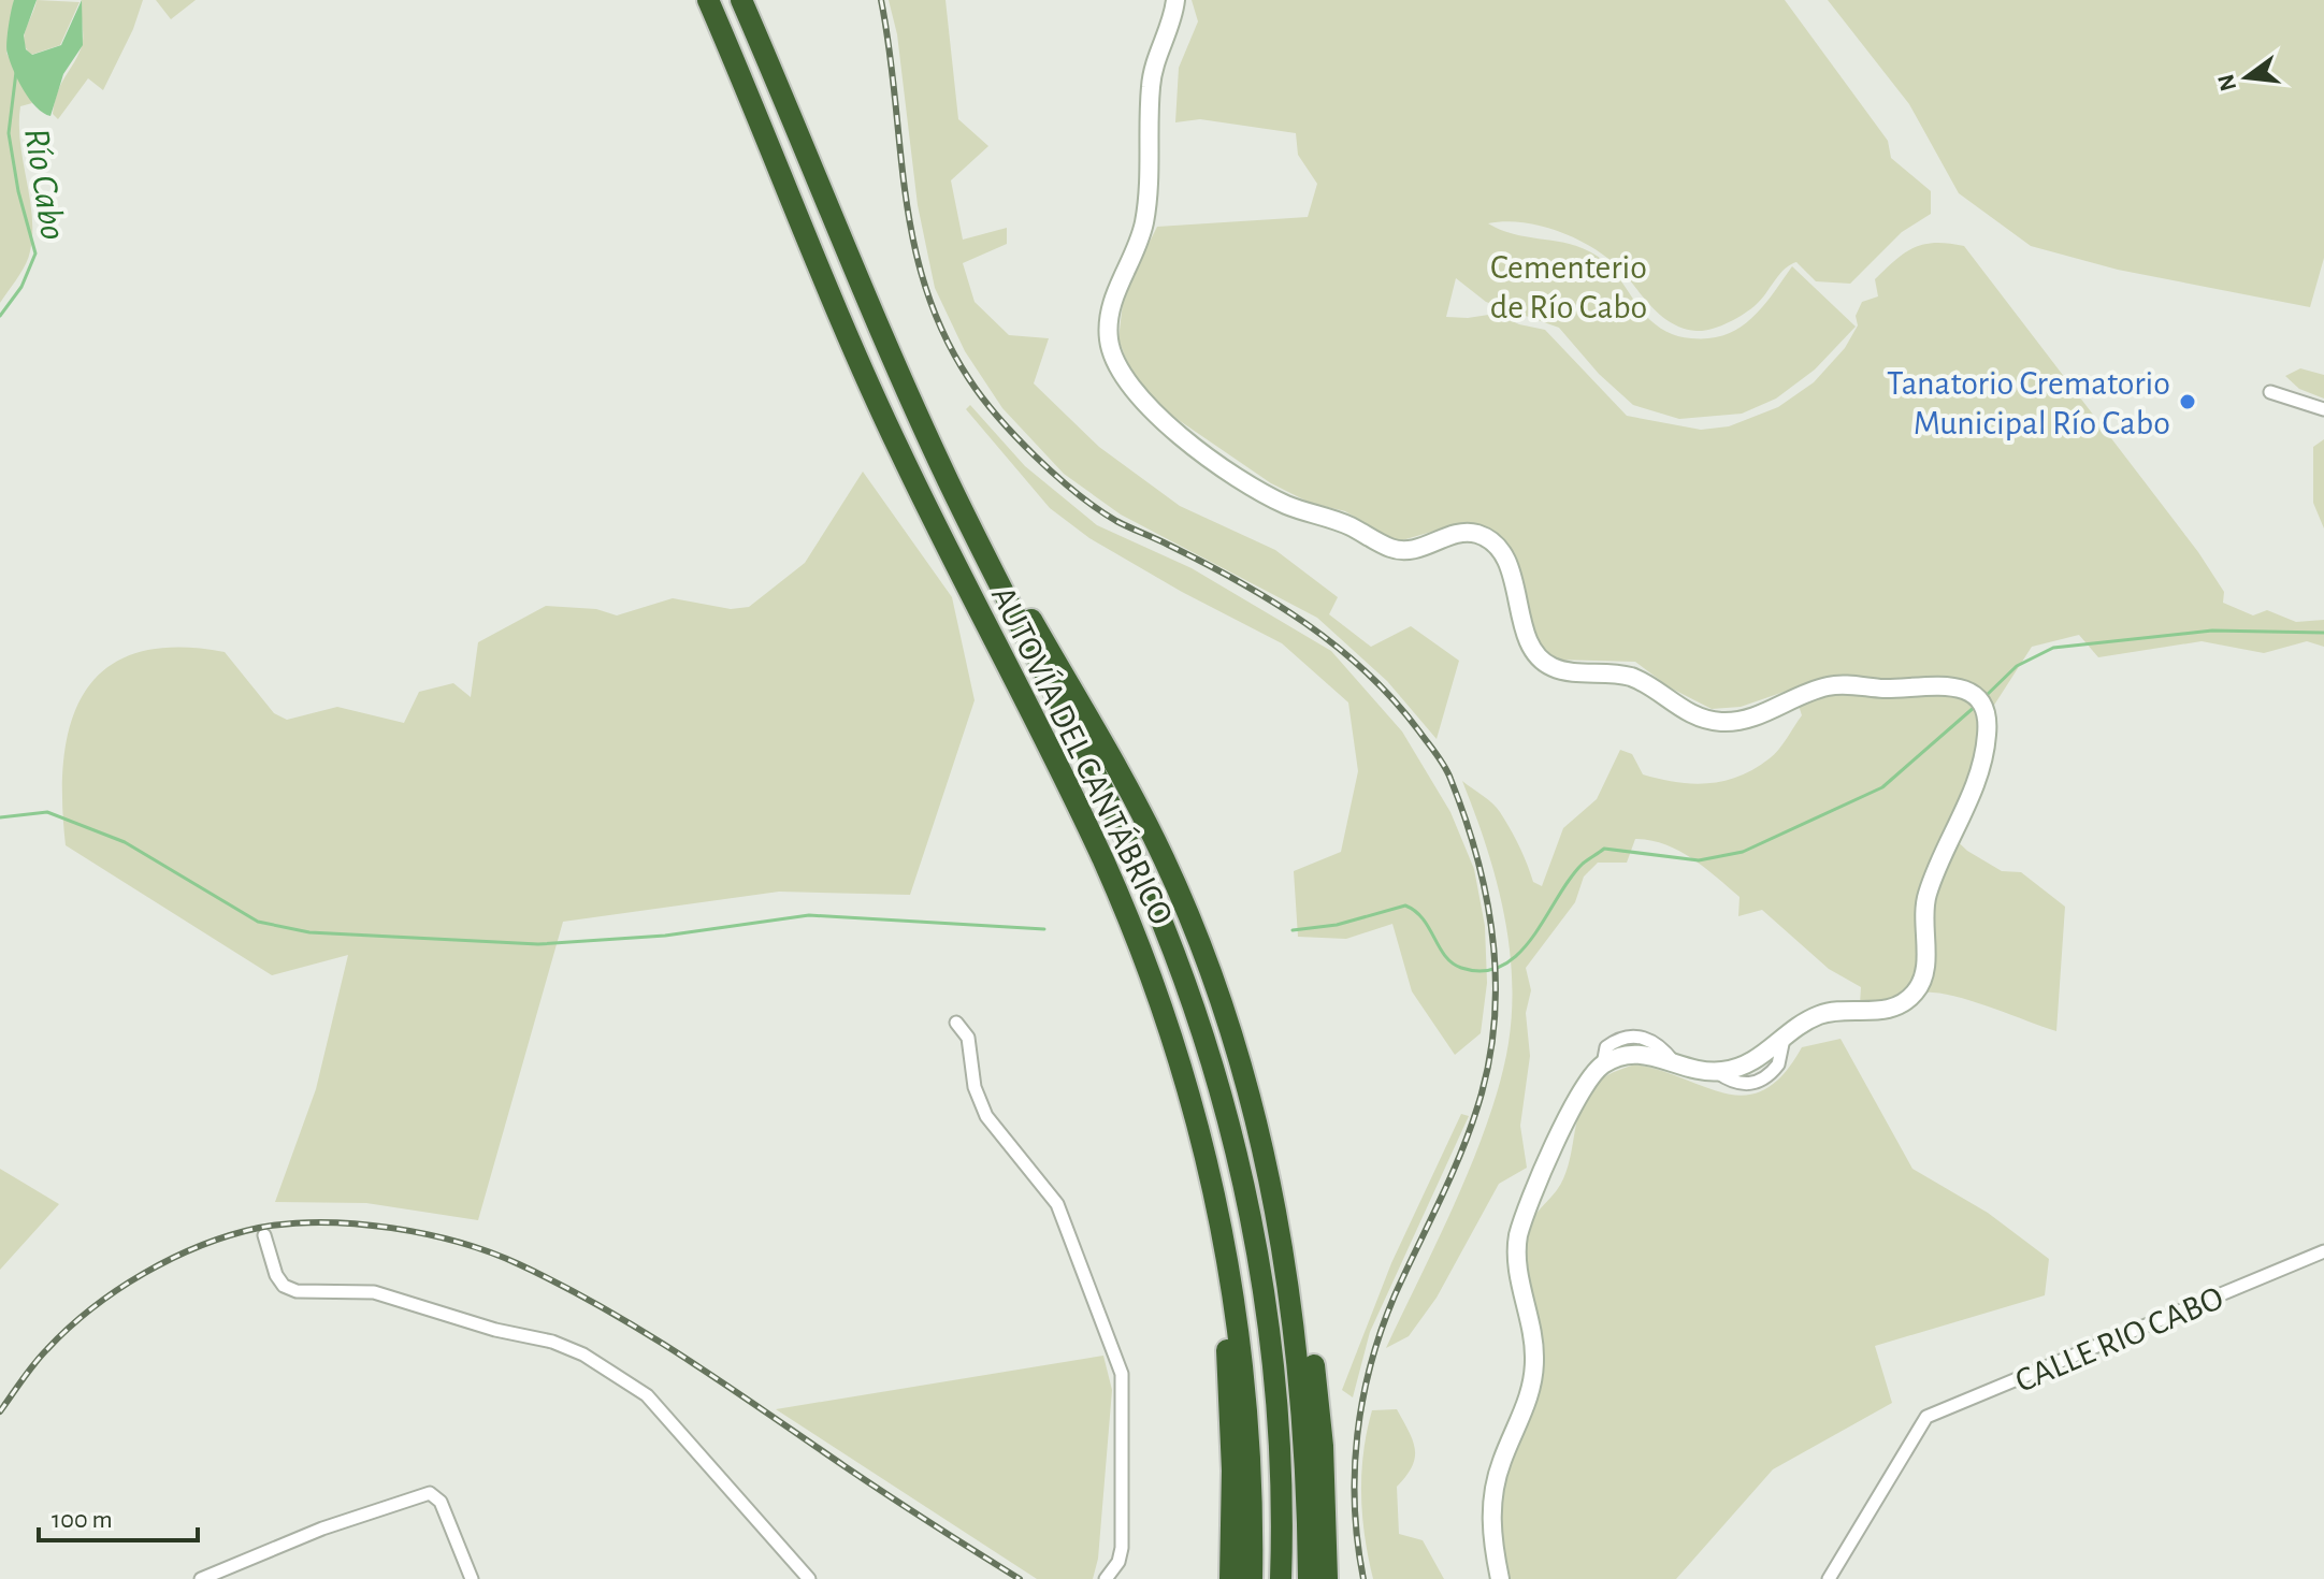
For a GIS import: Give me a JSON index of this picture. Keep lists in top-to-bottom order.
{
  "streets": {
    "highway": ["AUTOVÍA DEL CANTÁBRICO"],
    "street": ["CALLE RIO CABO"]
  },
  "water": ["Río Cabo"],
  "parks": ["Cementerio de Río Cabo"],
  "places": ["Tanatorio Crematorio Municipal Río Cabo"],
  "scale_bar": "100 m",
  "north": "left"
}
